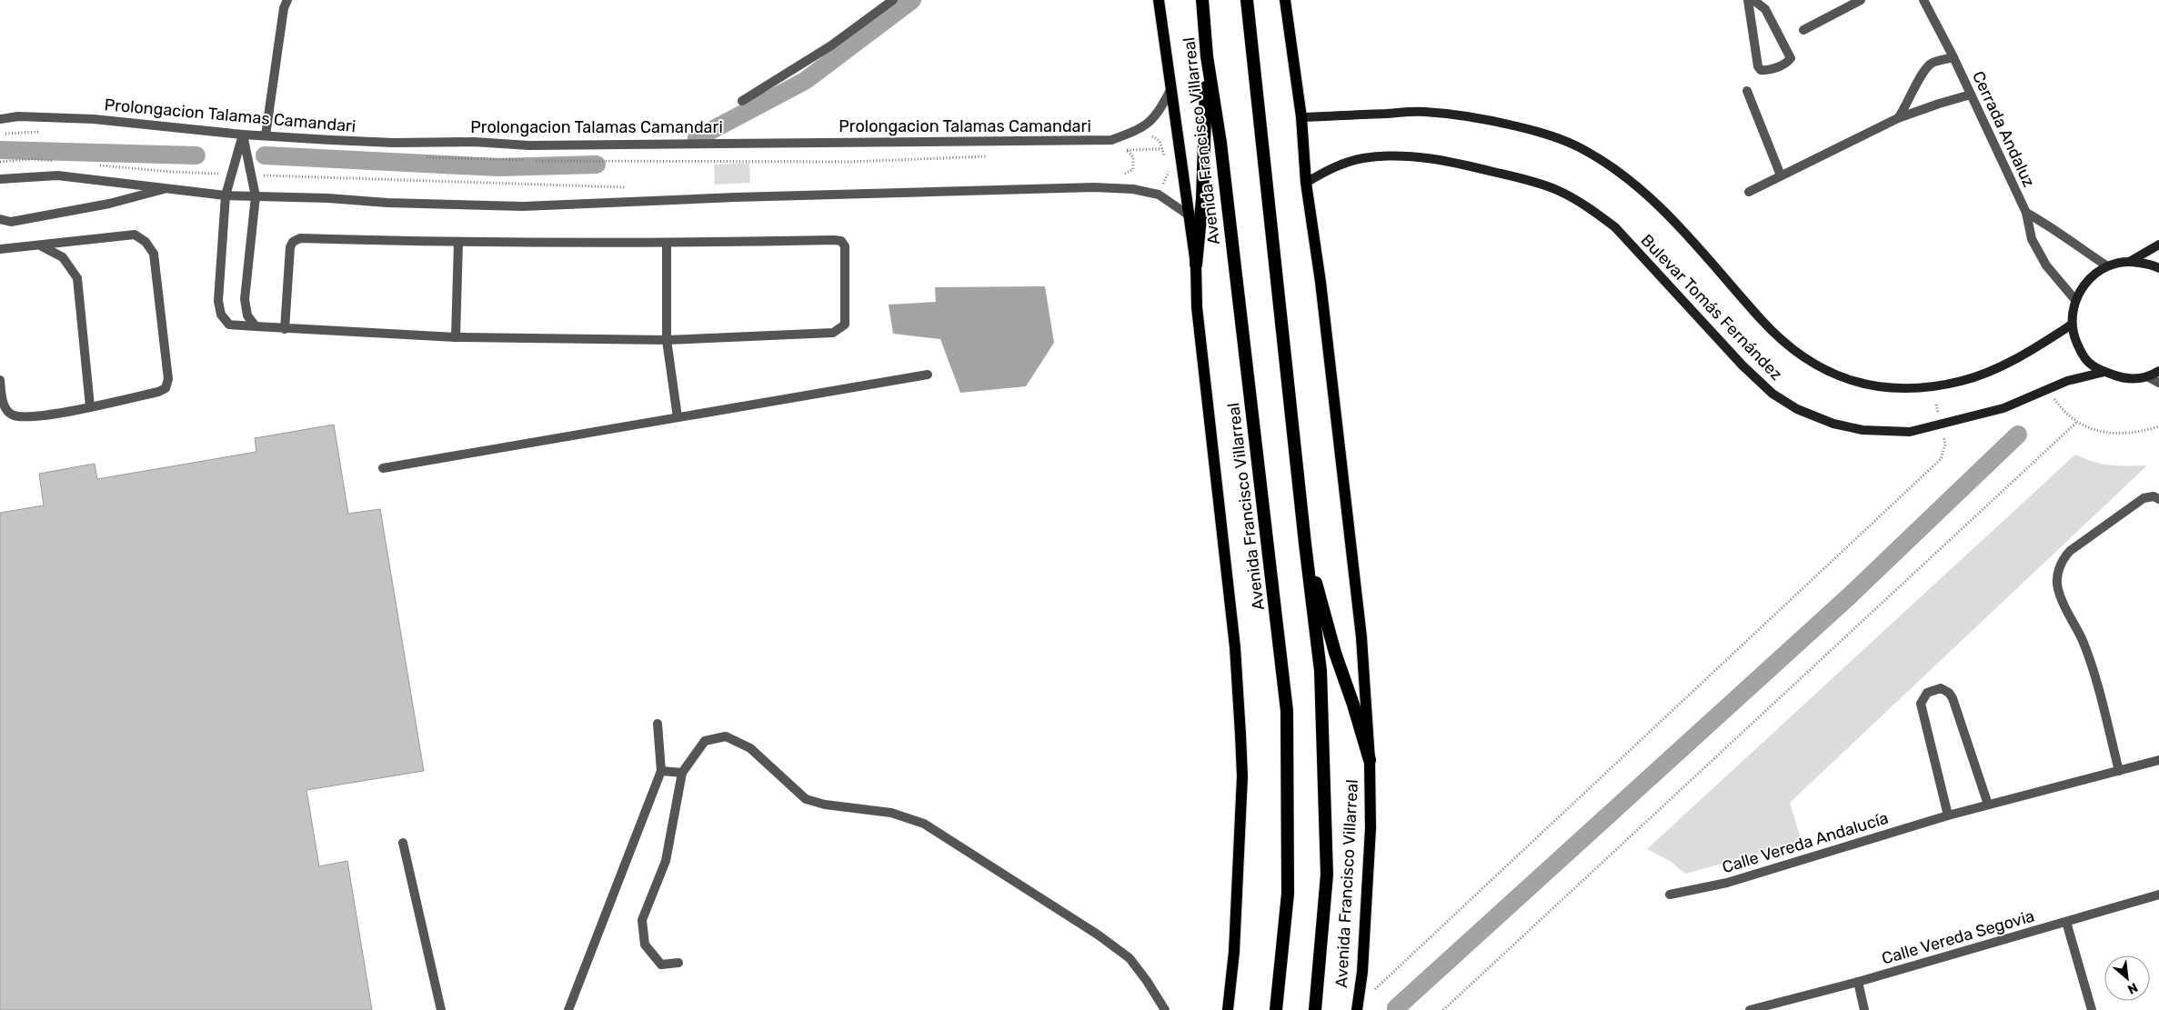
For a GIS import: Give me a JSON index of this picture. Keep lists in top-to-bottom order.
{
  "streets": {
    "highway": ["Avenida Francisco Villarreal"],
    "main road": ["Bulevar Tomás Fernández"],
    "street": [
      "Prolongacion Talamas Camandari",
      "Cerrada Andaluz",
      "Calle Vereda Andalucía",
      "Calle Vereda Segovia"
    ]
  },
  "crossings": [
    ["Prolongacion Talamas Camandari", "Avenida Francisco Villarreal"],
    ["Avenida Francisco Villarreal", "Bulevar Tomás Fernández"]
  ],
  "north": "bottom right"
}
